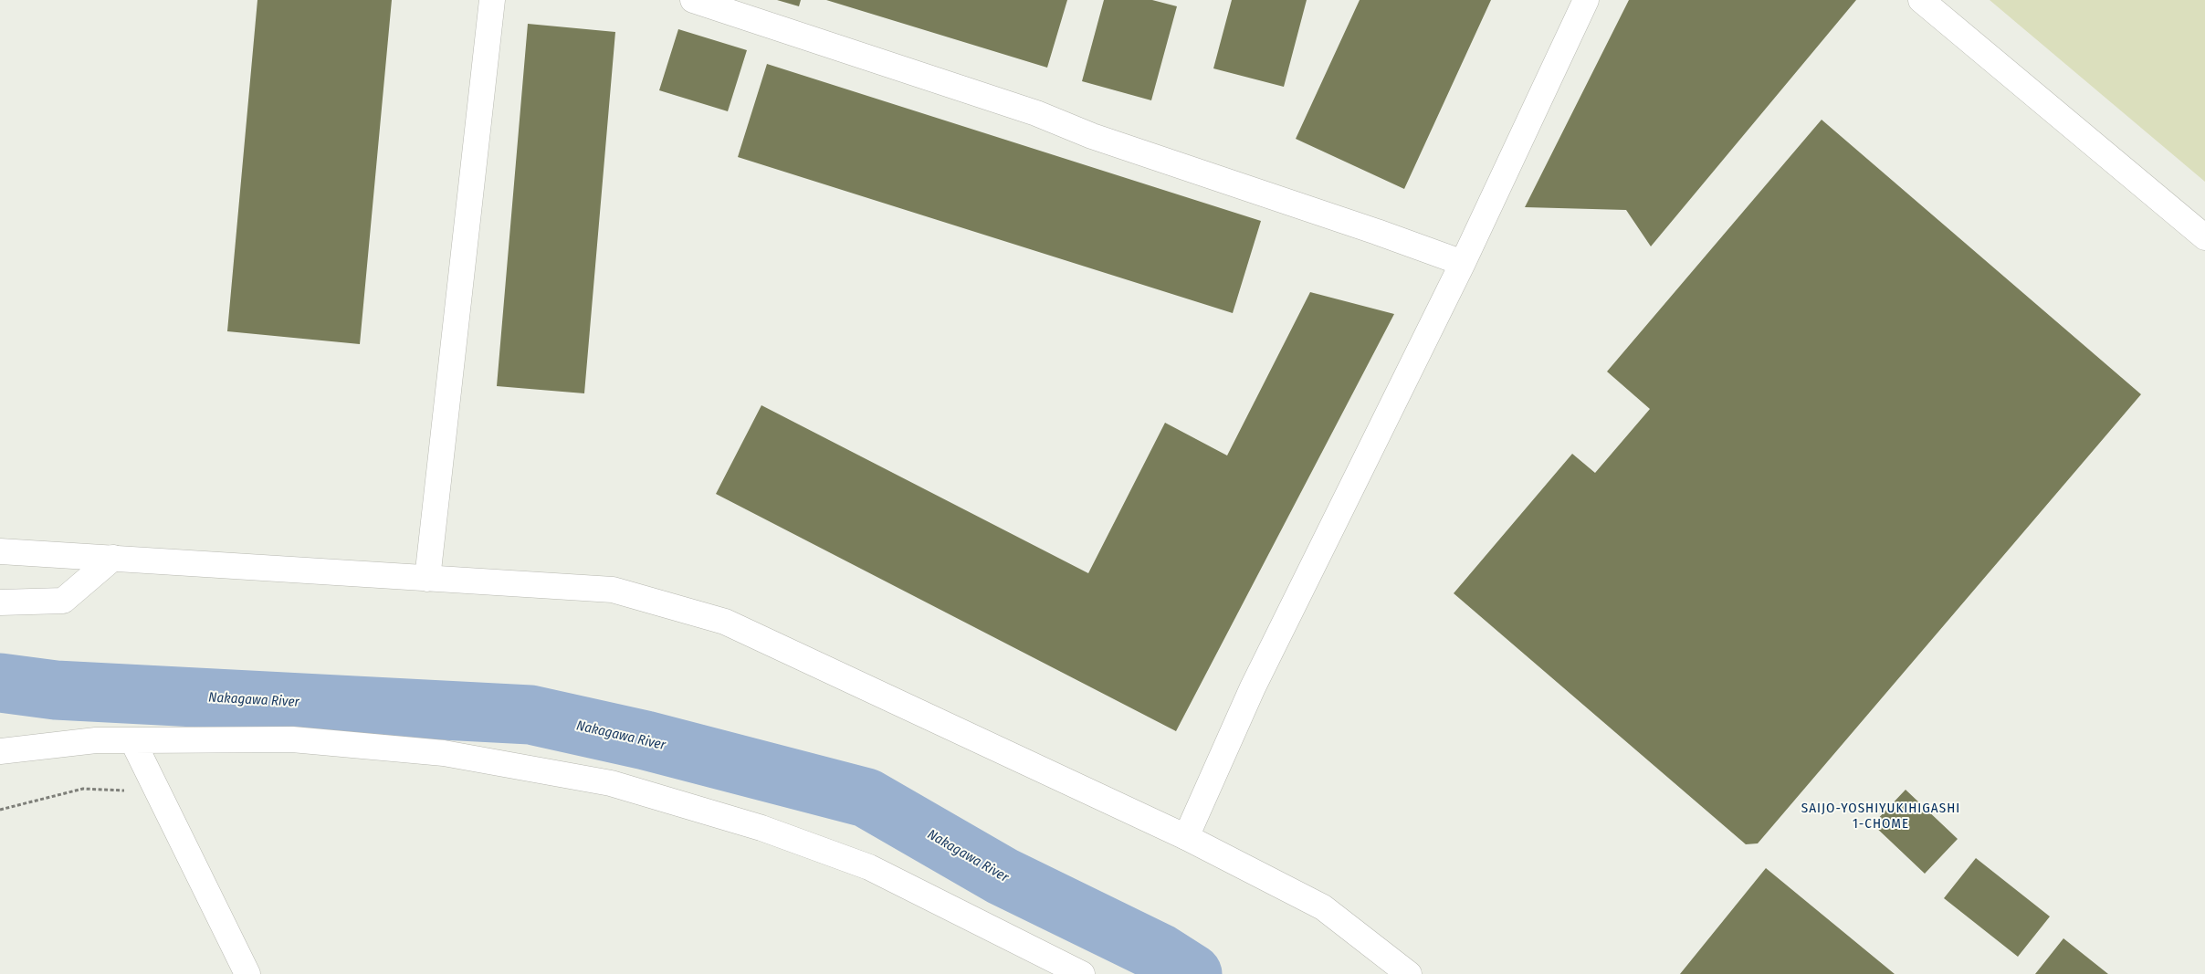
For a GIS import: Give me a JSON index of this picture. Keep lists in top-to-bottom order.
{
  "districts": ["SAIJO-YOSHIYUKIHIGASHI 1-CHOME"],
  "water": ["Nakagawa River"]
}
